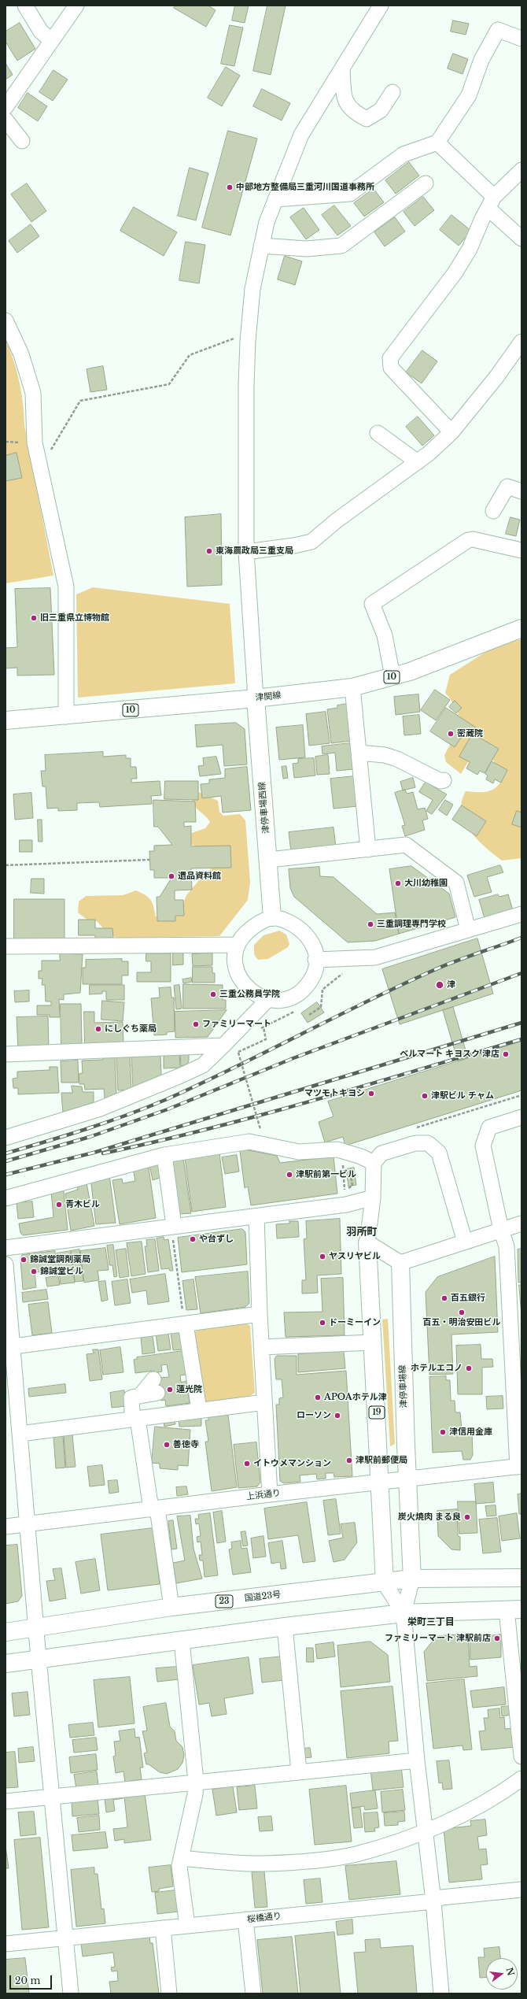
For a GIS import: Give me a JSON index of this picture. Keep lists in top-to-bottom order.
{
  "streets": {
    "main road": [
      "10",
      "津関線",
      "津停車場西線",
      "津停車場線",
      "19",
      "国道23号",
      "23"
    ],
    "street": ["上浜通り", "桜橋通り"]
  },
  "crossings": [
    ["津関線", "津停車場西線"],
    ["津停車場線", "上浜通り"],
    ["津停車場線", "国道23号"],
    ["19", "上浜通り"],
    ["19", "国道23号"]
  ],
  "districts": ["羽所町", "栄町三丁目"],
  "places": [
    "中部地方整備局三重河川国道事務所",
    "東海農政局三重支局",
    "旧三重県立博物館",
    "密蔵院",
    "遺品資料館",
    "大川幼稚園",
    "三重調理専門学校",
    "津",
    "三重公務員学院",
    "ファミリーマート",
    "にしぐち薬局",
    "ベルマート キヨスク 津店",
    "マツモトキヨシ",
    "津駅ビル チャム",
    "津駅前第一ビル",
    "青木ビル",
    "や台ずし",
    "ヤスリヤビル",
    "錦誠堂調剤薬局",
    "錦誠堂ビル",
    "百五銀行",
    "百五・明治安田ビル",
    "ドーミーイン",
    "ホテルエコノ",
    "蓮光院",
    "APOAホテル津",
    "ローソン",
    "津信用金庫",
    "善徳寺",
    "津駅前郵便局",
    "イトウメマンション",
    "炭火焼肉 まる良",
    "ファミリーマート 津駅前店"
  ],
  "scale_bar": "20 m",
  "north": "right"
}
